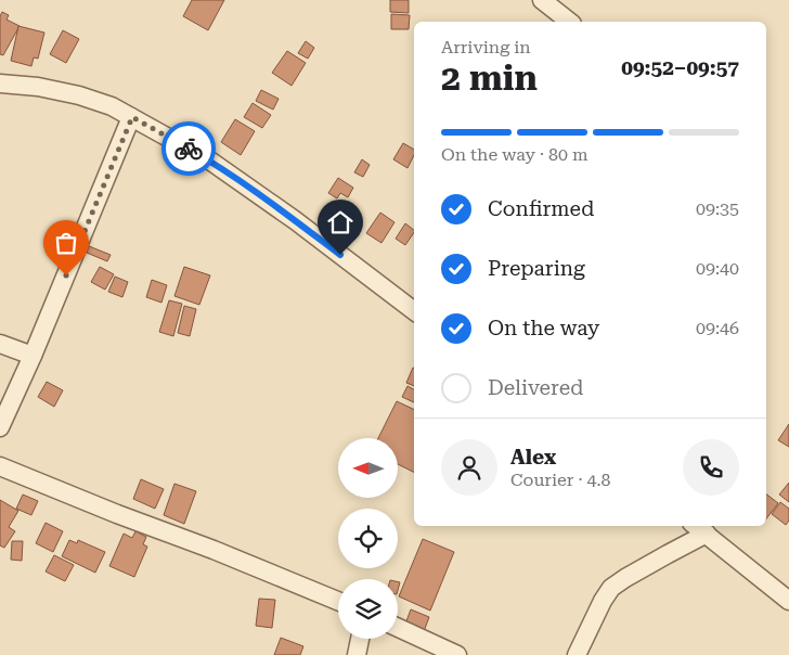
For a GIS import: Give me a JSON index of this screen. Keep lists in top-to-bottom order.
{
  "north": "left",
  "page": {
    "heading": ["2 min", "Arriving in", "09:52–09:57"],
    "panel": ["Alex", "Courier · 4.8"],
    "bar": "On the way · 80 m",
    "list": [
      ["Confirmed", "09:35"],
      ["Preparing", "09:40"],
      ["On the way", "09:46"],
      "Delivered"
    ]
  }
}
